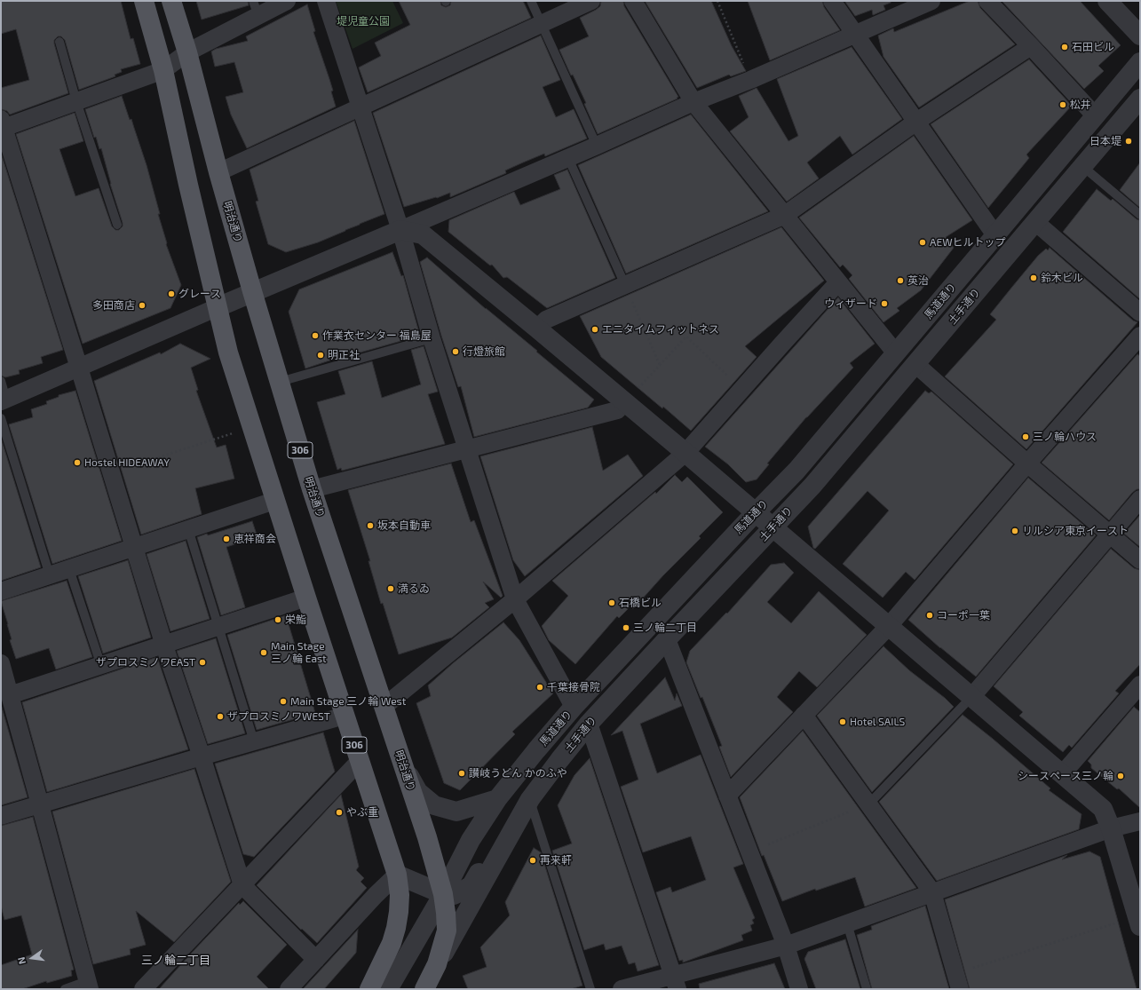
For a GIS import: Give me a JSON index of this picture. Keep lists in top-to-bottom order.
{
  "streets": {
    "main road": ["明治通り", "306"],
    "street": ["馬道通り", "土手通り"]
  },
  "crossings": [
    ["明治通り", "馬道通り"],
    ["明治通り", "土手通り"]
  ],
  "districts": ["三ノ輪二丁目"],
  "parks": ["堤児童公園"],
  "places": [
    "石田ビル",
    "松井",
    "日本堤",
    "AEWヒルトップ",
    "鈴木ビル",
    "英治",
    "グレース",
    "ウィザード",
    "多田商店",
    "エニタイムフィットネス",
    "作業衣センター 福島屋",
    "行燈旅館",
    "明正社",
    "三ノ輪ハウス",
    "Hostel HIDEAWAY",
    "坂本自動車",
    "リルシア東京イースト",
    "恵祥商会",
    "満るゐ",
    "石橋ビル",
    "コーポ一葉",
    "栄鮨",
    "三ノ輪二丁目",
    "Main Stage 三ノ輪 East",
    "ザプロスミノワEAST",
    "千葉接骨院",
    "Main Stage 三ノ輪 West",
    "ザプロスミノワWEST",
    "Hotel SAILS",
    "讃岐うどん かのふや",
    "シースペース三ノ輪",
    "やぶ重",
    "再来軒"
  ],
  "north": "left"
}
